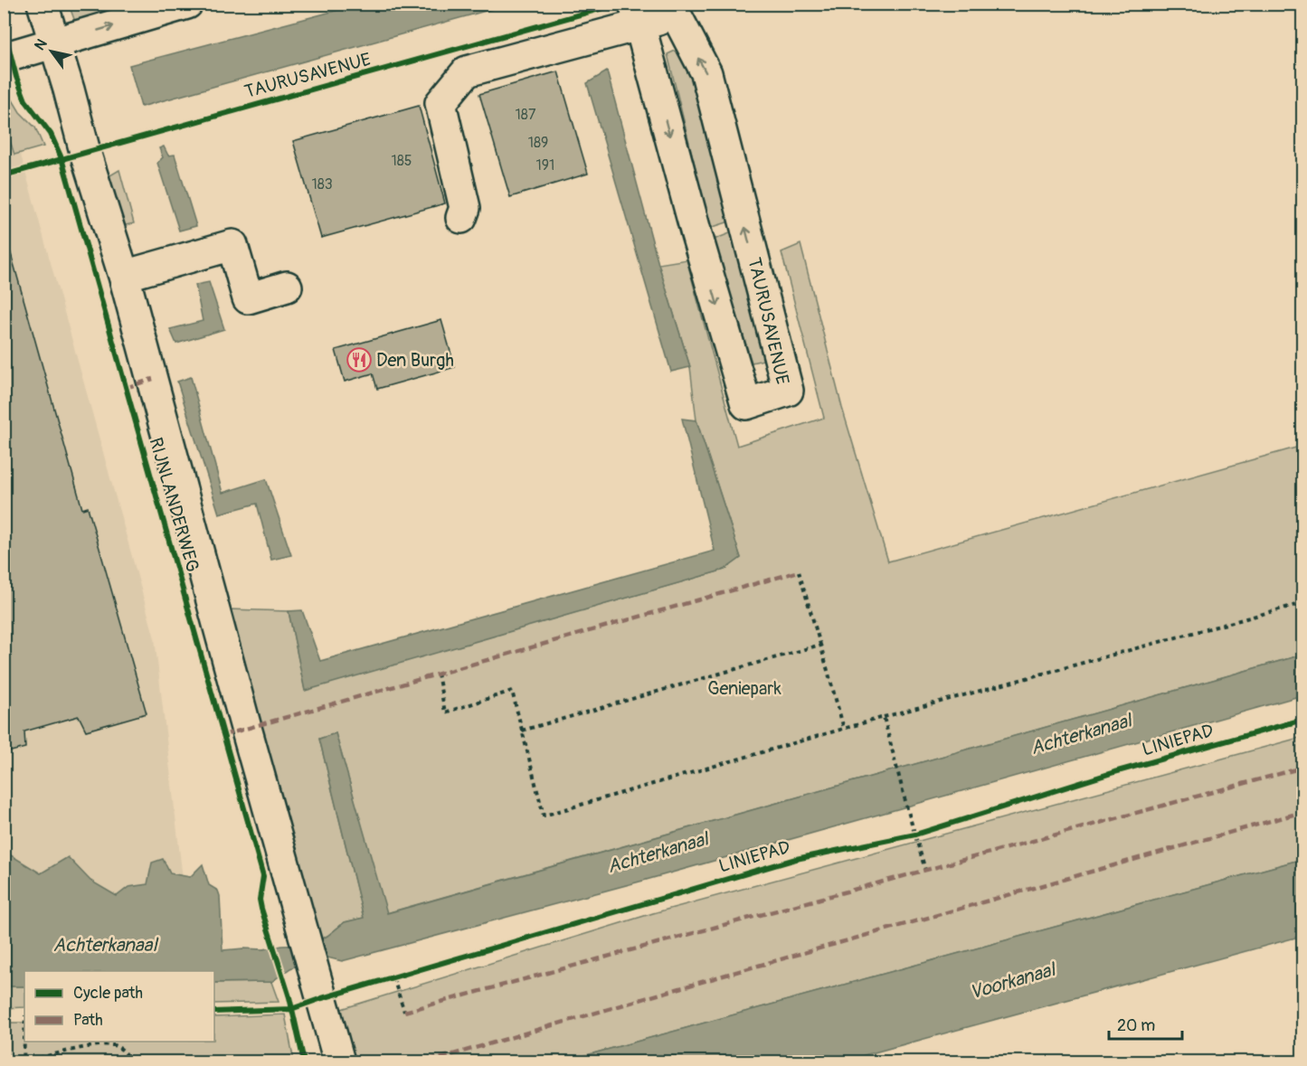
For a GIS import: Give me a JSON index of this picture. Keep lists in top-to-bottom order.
{
  "streets": {
    "street": ["TAURUSAVENUE", "RIJNLANDERWEG"],
    "cycle path": ["LINIEPAD"]
  },
  "water": ["Achterkanaal", "Voorkanaal"],
  "parks": ["Geniepark"],
  "places": {
    "restaurant": ["Den Burgh"]
  },
  "house_numbers": [
    "187",
    "189",
    "185",
    "191",
    "183"
  ],
  "legend": ["Cycle path", "Path"],
  "scale_bar": "20 m",
  "north": "top left"
}
